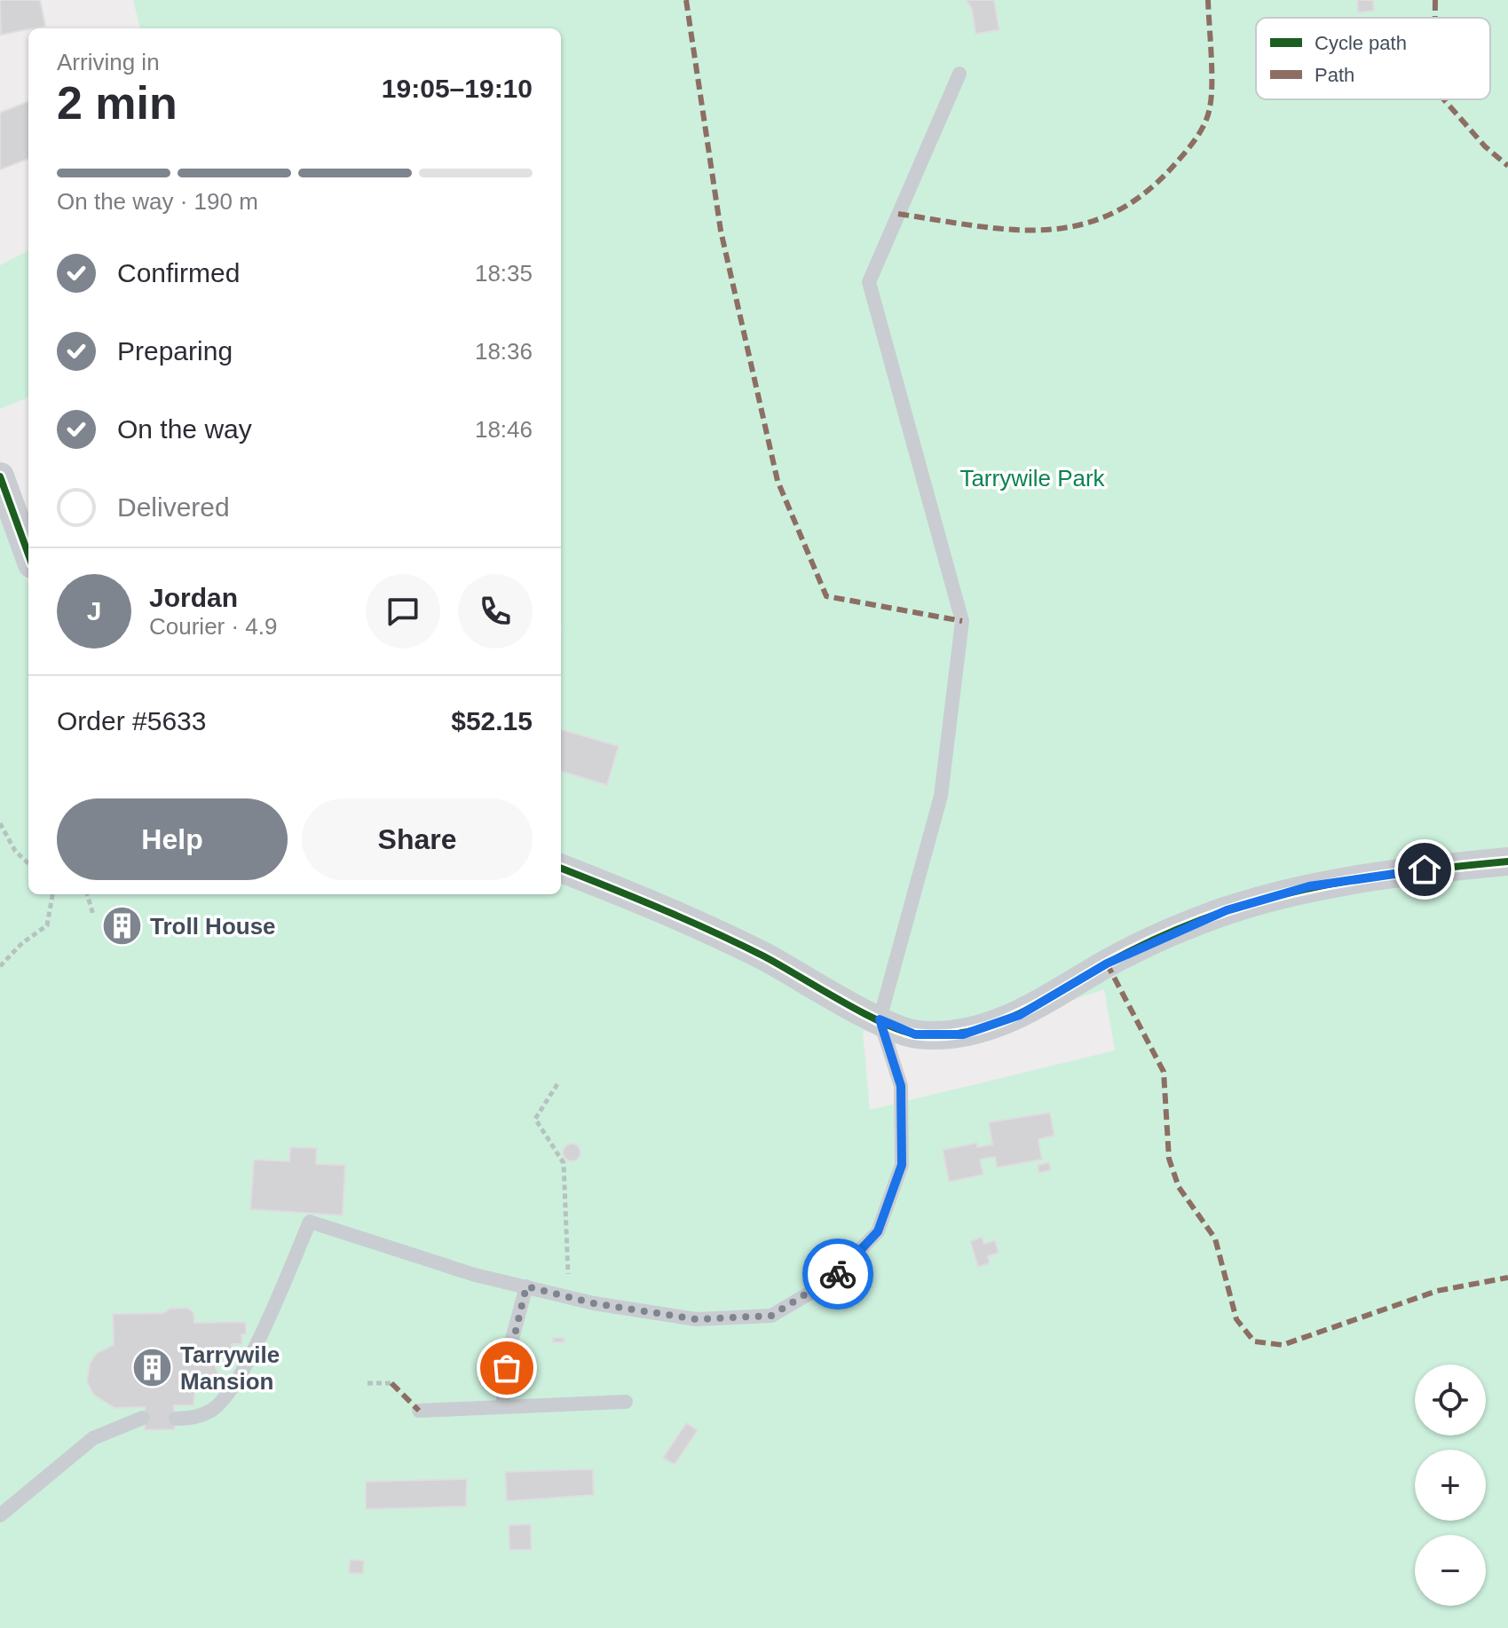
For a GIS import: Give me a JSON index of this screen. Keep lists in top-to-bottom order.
{
  "parks": ["Tarrywile Park"],
  "places": {
    "building": ["Troll House", "Tarrywile Mansion"]
  },
  "legend": ["Cycle path", "Path"],
  "page": {
    "heading": ["2 min", "Arriving in", "19:05–19:10"],
    "panel": [
      "Jordan",
      "Courier · 4.9",
      "Order #5633",
      "$52.15"
    ],
    "bar": "On the way · 190 m",
    "list": [
      ["Confirmed", "18:35"],
      ["Preparing", "18:36"],
      ["On the way", "18:46"],
      "Delivered"
    ],
    "round": "J",
    "buttons": ["Help", "Share"],
    "map_buttons": ["+", "−"]
  }
}
